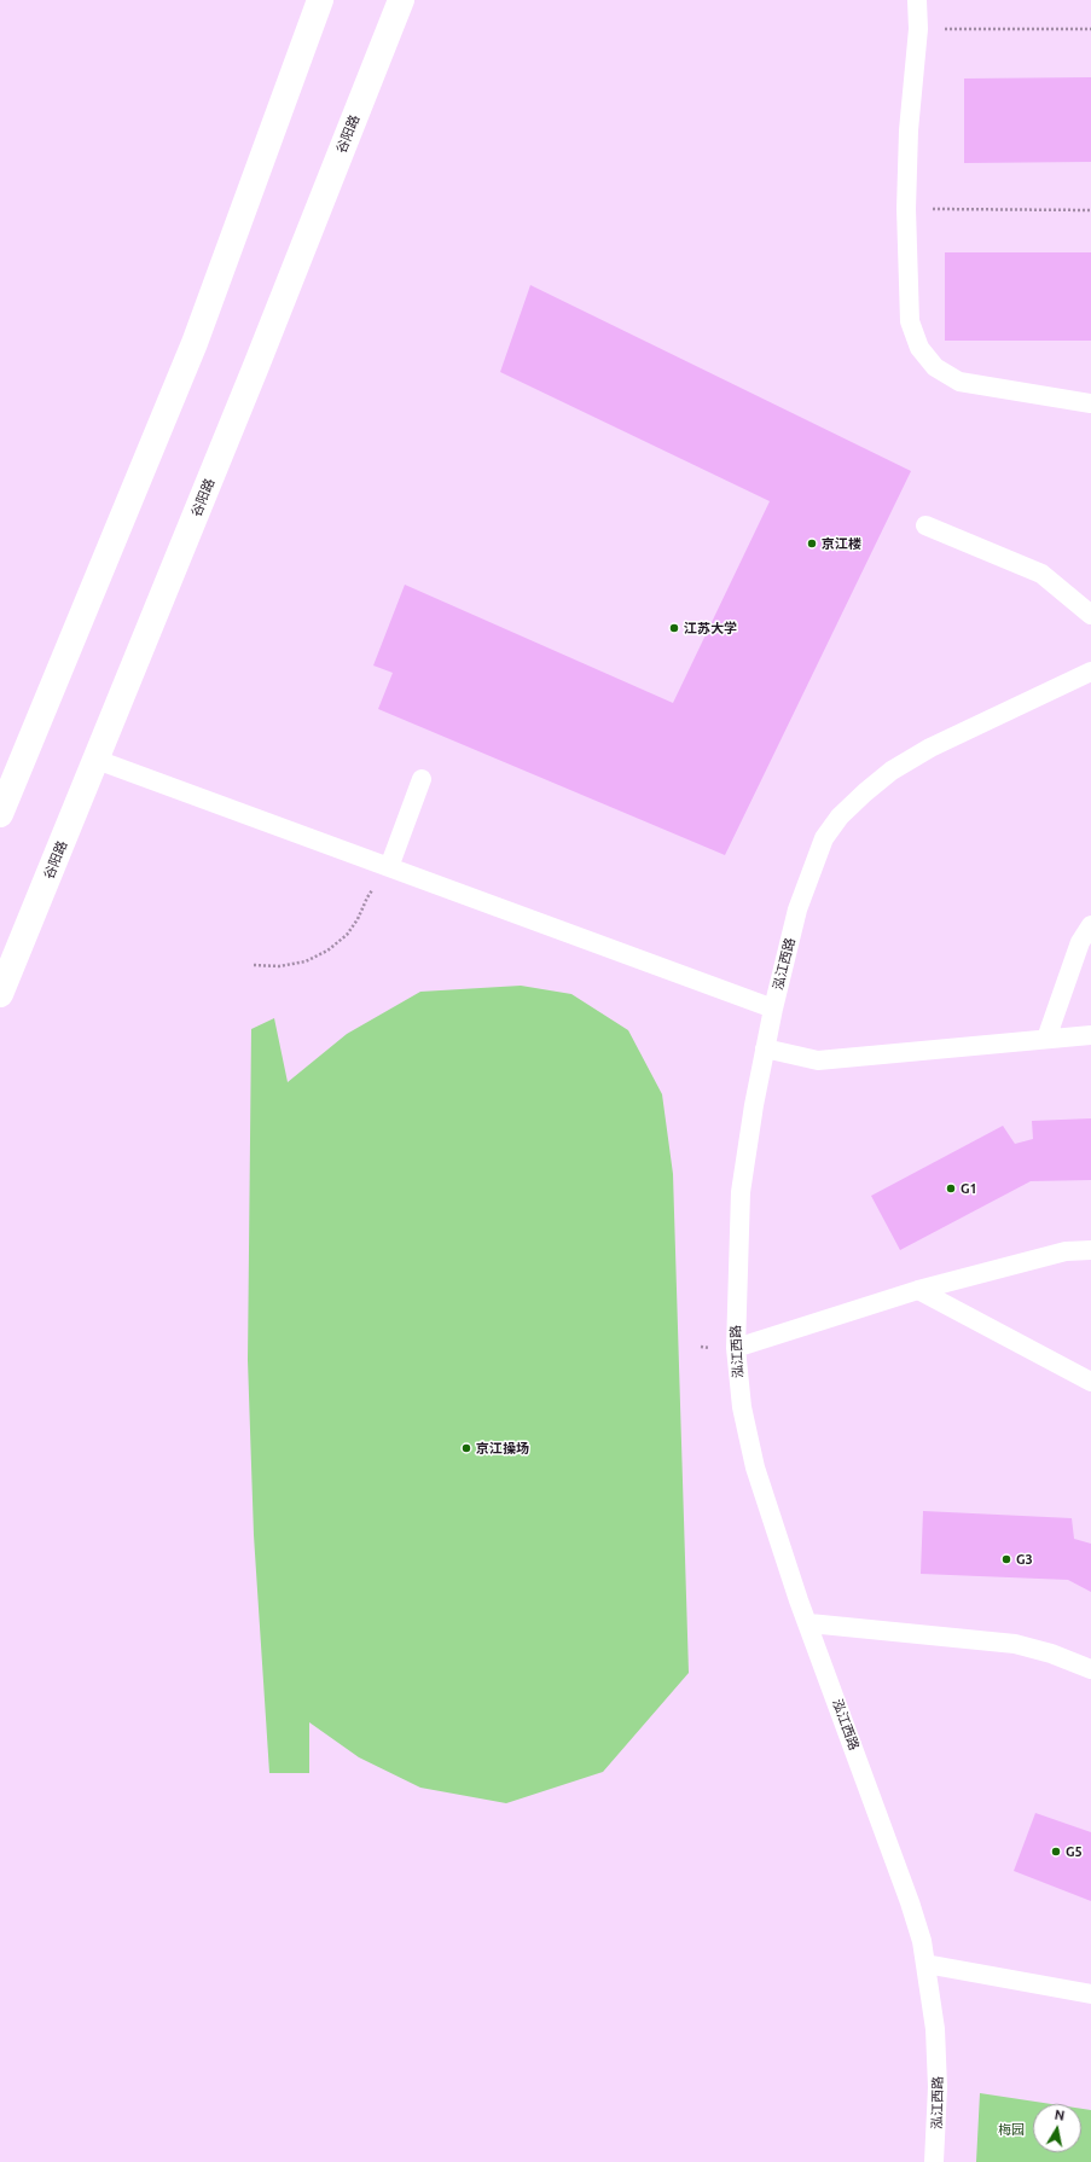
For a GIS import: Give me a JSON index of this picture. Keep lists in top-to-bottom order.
{
  "streets": {
    "main road": ["谷阳路"],
    "lane": ["泓江西路"]
  },
  "parks": ["梅园"],
  "places": [
    "京江楼",
    "江苏大学",
    "G1",
    "京江操场",
    "G3",
    "G5"
  ],
  "north": "top"
}
